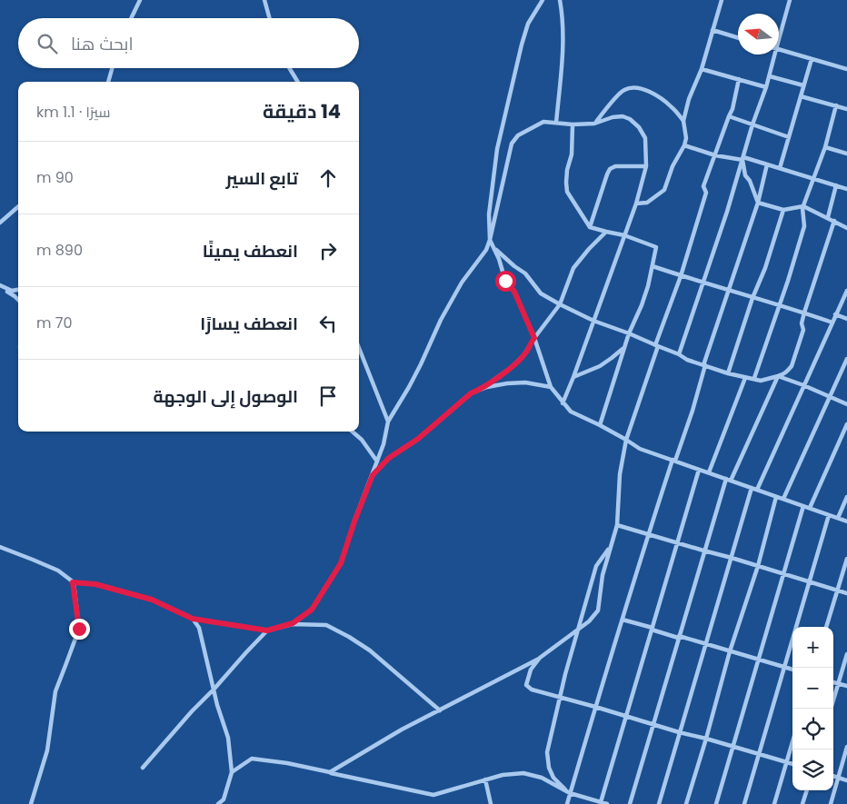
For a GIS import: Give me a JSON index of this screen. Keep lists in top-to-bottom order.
{
  "north": "left",
  "page": {
    "search": "ابحث هنا",
    "heading": ["14 دقيقة", "سيرًا · 1.1 km"],
    "list": [
      ["تابع السير", "90 m"],
      ["انعطف يمينًا", "890 m"],
      ["انعطف يسارًا", "70 m"],
      "الوصول إلى الوجهة"
    ],
    "map_buttons": ["+", "−"]
  }
}
